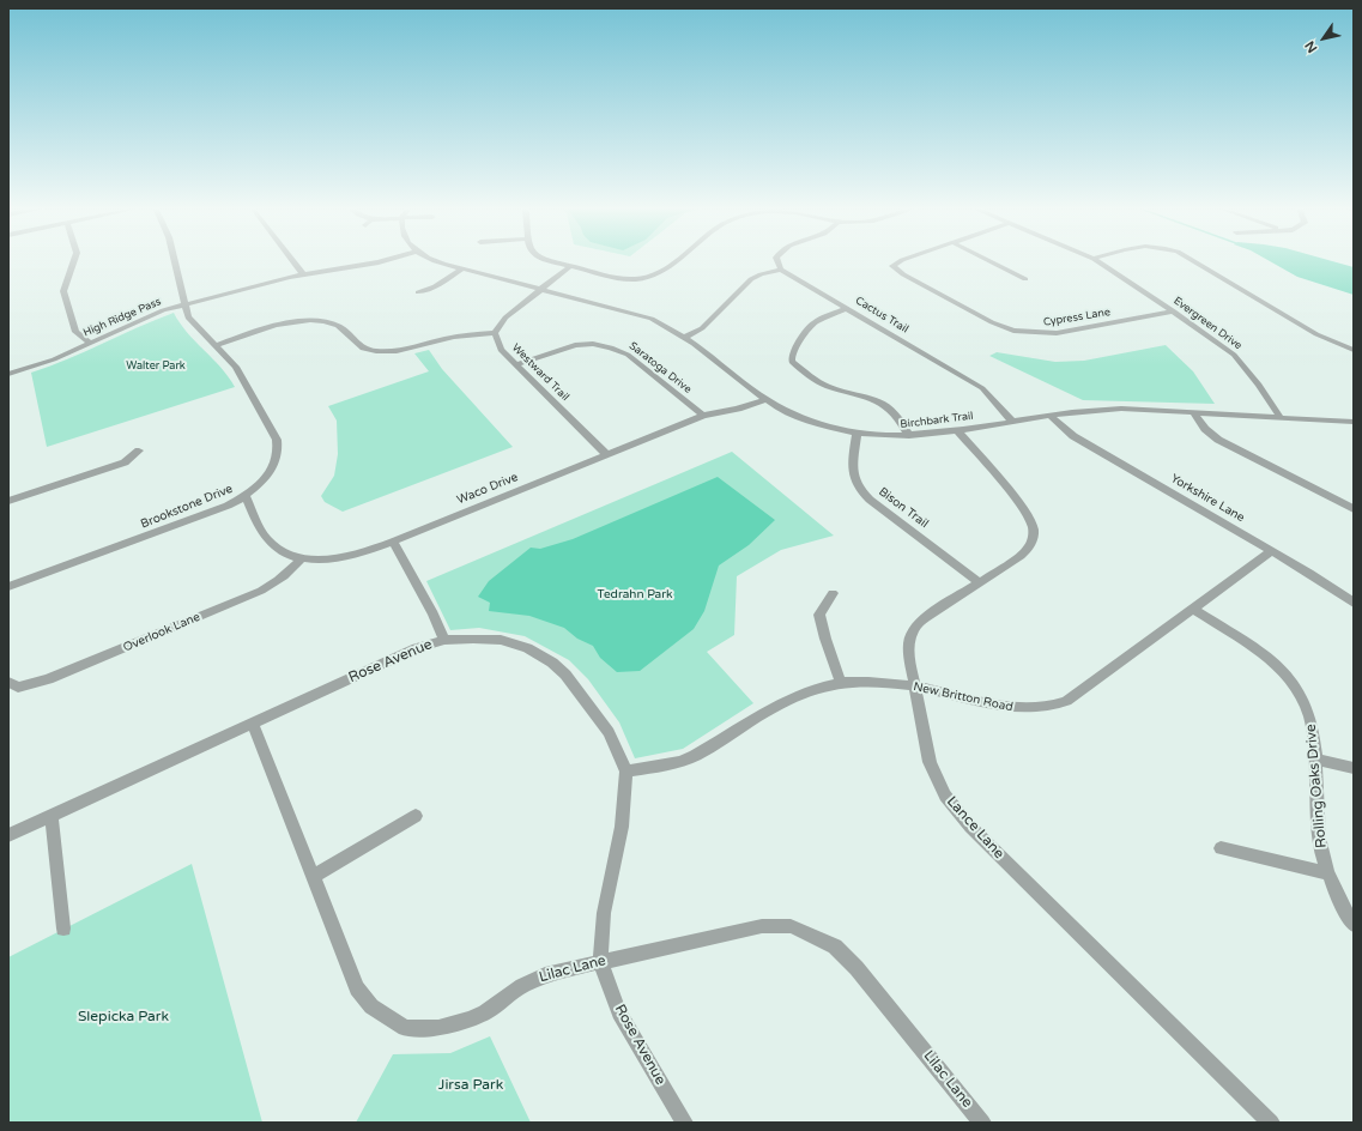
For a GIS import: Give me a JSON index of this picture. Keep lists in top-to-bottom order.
{
  "streets": {
    "street": [
      "Cactus Trail",
      "High Ridge Pass",
      "Cypress Lane",
      "Evergreen Drive",
      "Saratoga Drive",
      "Westward Trail",
      "Birchbark Trail",
      "Waco Drive",
      "Yorkshire Lane",
      "Brookstone Drive",
      "Bison Trail",
      "Overlook Lane",
      "Rose Avenue",
      "New Britton Road",
      "Rolling Oaks Drive",
      "Lance Lane",
      "Lilac Lane"
    ]
  },
  "crossings": [
    ["Cactus Trail", "Birchbark Trail"],
    ["High Ridge Pass", "Brookstone Drive"],
    ["Cypress Lane", "Evergreen Drive"],
    ["Evergreen Drive", "Birchbark Trail"],
    ["Saratoga Drive", "Westward Trail"],
    ["Saratoga Drive", "Waco Drive"],
    ["Westward Trail", "Waco Drive"],
    ["Birchbark Trail", "Waco Drive"],
    ["Birchbark Trail", "Yorkshire Lane"],
    ["Birchbark Trail", "Bison Trail"],
    ["Birchbark Trail", "Lance Lane"],
    ["Waco Drive", "Brookstone Drive"],
    ["Waco Drive", "Overlook Lane"],
    ["Yorkshire Lane", "New Britton Road"],
    ["Bison Trail", "Lance Lane"],
    ["Rose Avenue", "New Britton Road"],
    ["Rose Avenue", "Lilac Lane"],
    ["New Britton Road", "Rolling Oaks Drive"],
    ["New Britton Road", "Lance Lane"]
  ],
  "parks": [
    "Walter Park",
    "Tedrahn Park",
    "Slepicka Park",
    "Jirsa Park"
  ],
  "north": "bottom left"
}
